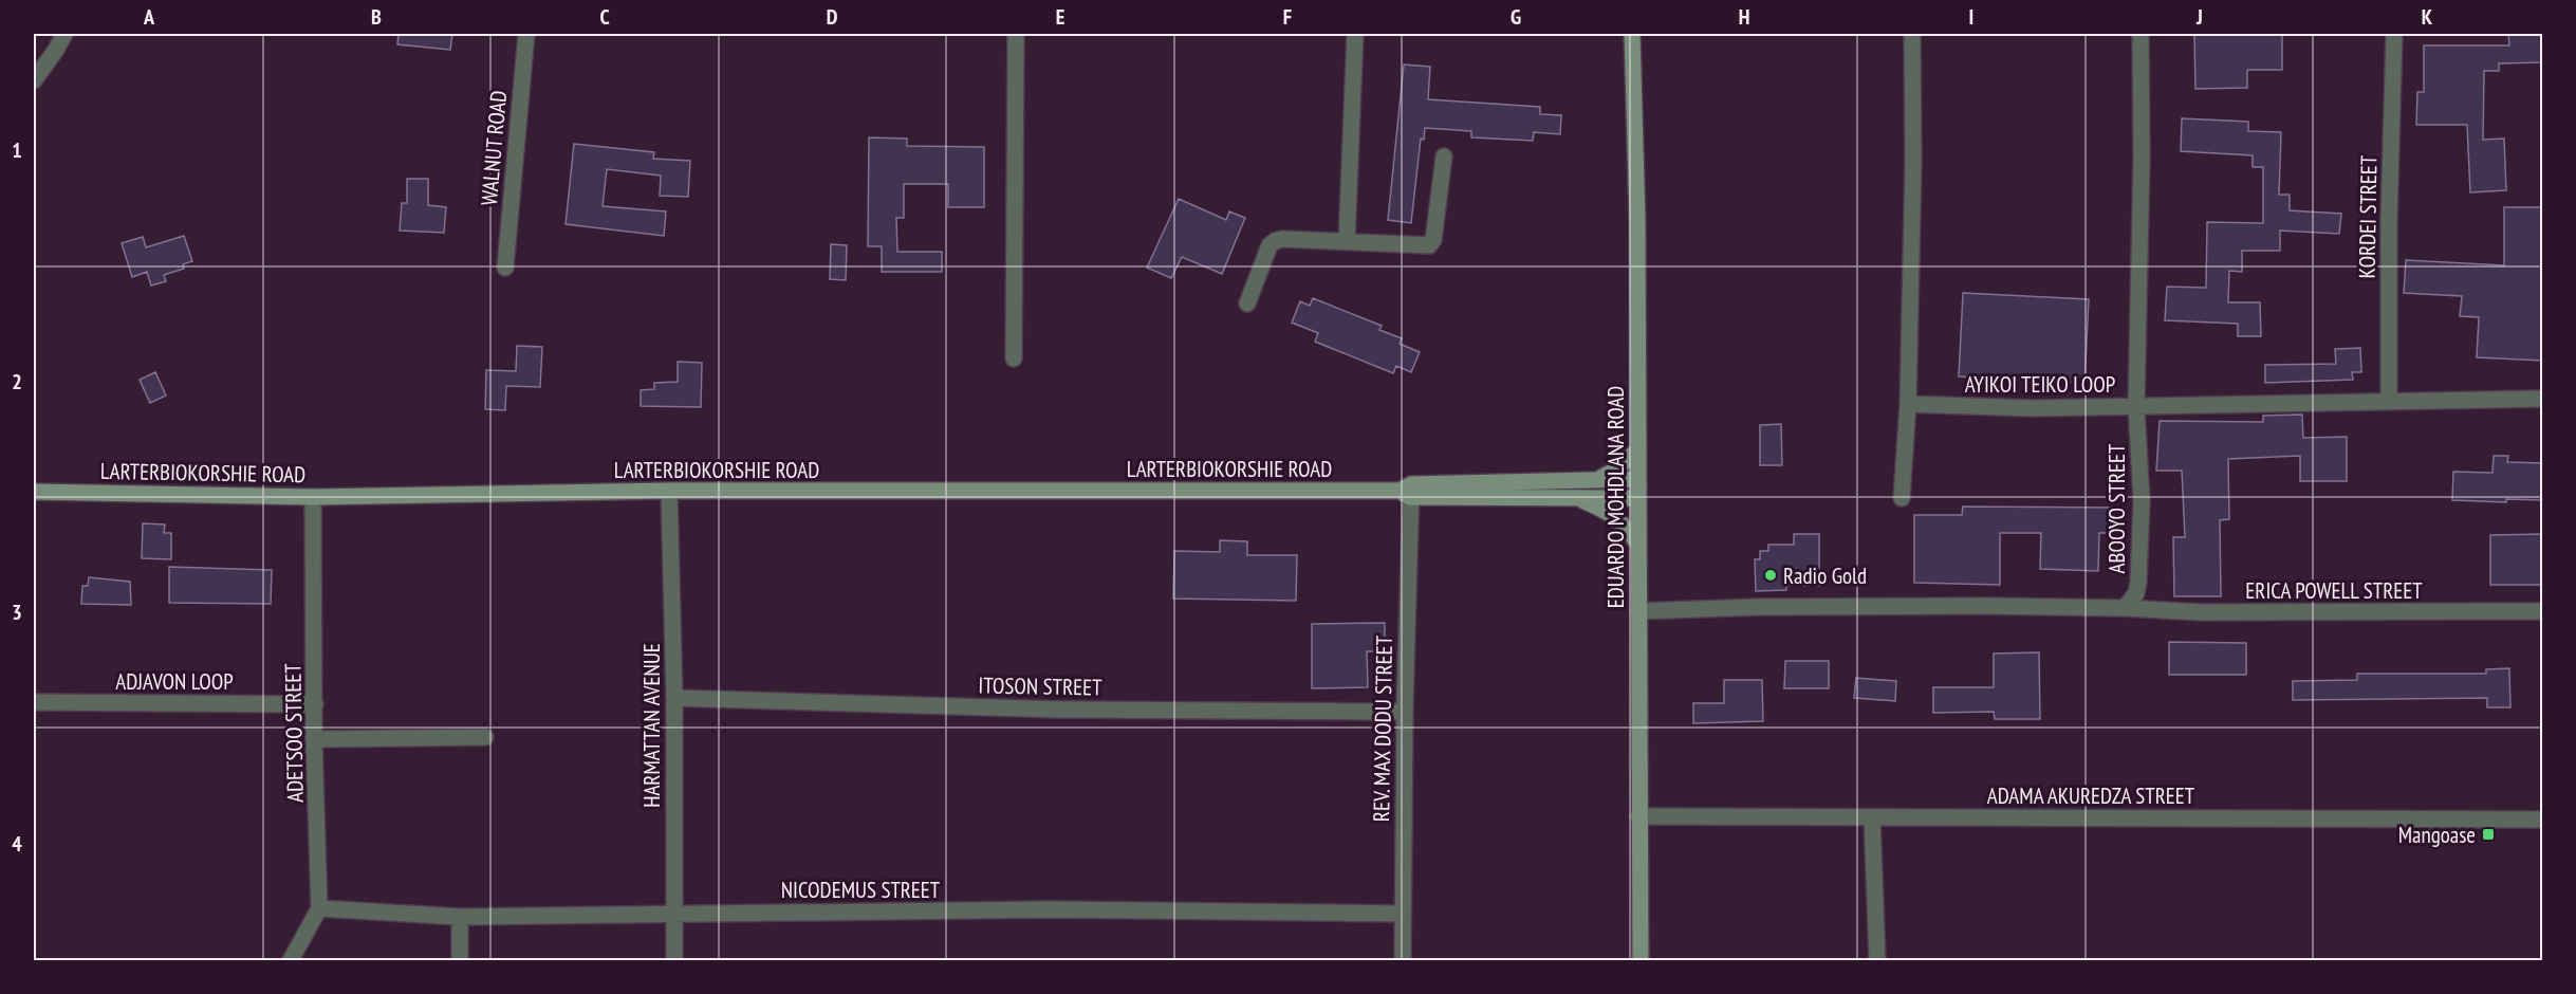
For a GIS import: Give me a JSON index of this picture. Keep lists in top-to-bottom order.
{
  "streets": {
    "street": [
      "WALNUT ROAD",
      "KORDEI STREET",
      "AYIKOI TEIKO LOOP",
      "LARTERBIOKORSHIE ROAD",
      "EDUARDO MOHDLANA ROAD",
      "ABOOYO STREET",
      "ERICA POWELL STREET",
      "ADJAVON LOOP",
      "ITOSON STREET",
      "HARMATTAN AVENUE",
      "REV. MAX DODU STREET",
      "ADETSOO STREET",
      "ADAMA AKUREDZA STREET",
      "NICODEMUS STREET"
    ]
  },
  "crossings": [
    ["KORDEI STREET", "AYIKOI TEIKO LOOP"],
    ["AYIKOI TEIKO LOOP", "ABOOYO STREET"],
    ["LARTERBIOKORSHIE ROAD", "EDUARDO MOHDLANA ROAD"],
    ["LARTERBIOKORSHIE ROAD", "HARMATTAN AVENUE"],
    ["LARTERBIOKORSHIE ROAD", "REV. MAX DODU STREET"],
    ["LARTERBIOKORSHIE ROAD", "ADETSOO STREET"],
    ["EDUARDO MOHDLANA ROAD", "ADAMA AKUREDZA STREET"],
    ["ABOOYO STREET", "ERICA POWELL STREET"],
    ["ADJAVON LOOP", "ADETSOO STREET"],
    ["ITOSON STREET", "HARMATTAN AVENUE"],
    ["ITOSON STREET", "REV. MAX DODU STREET"],
    ["HARMATTAN AVENUE", "NICODEMUS STREET"],
    ["REV. MAX DODU STREET", "NICODEMUS STREET"],
    ["ADETSOO STREET", "NICODEMUS STREET"]
  ],
  "places": {
    "other": ["Radio Gold"],
    "transit": ["Mangoase"]
  },
  "grid": {
    "columns": [
      "A",
      "B",
      "C",
      "D",
      "E",
      "F",
      "G",
      "H",
      "I",
      "J",
      "K"
    ],
    "rows": [
      "1",
      "2",
      "3",
      "4"
    ]
  }
}
